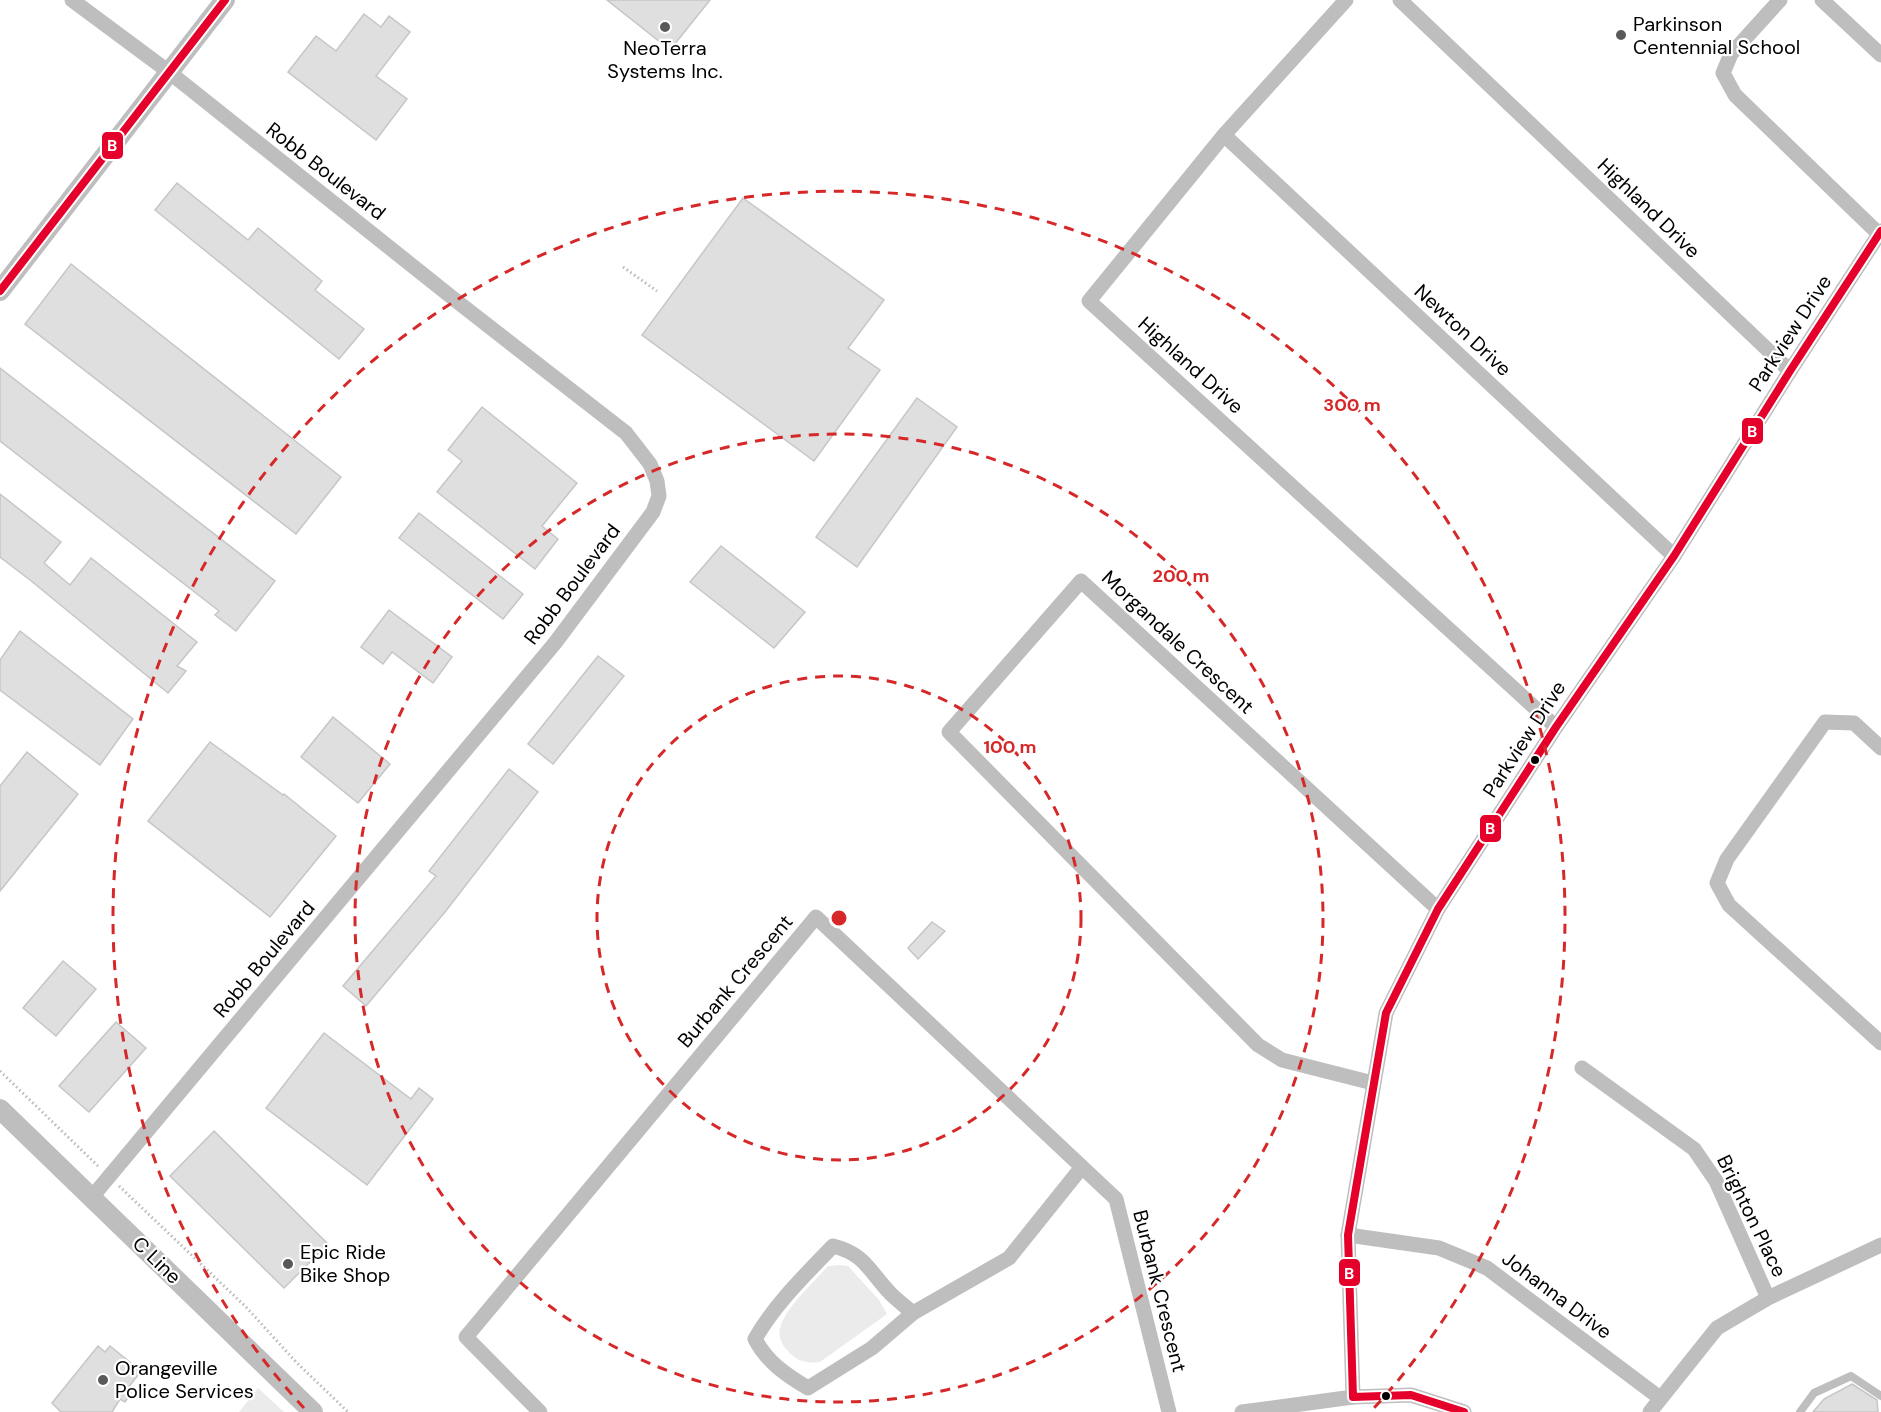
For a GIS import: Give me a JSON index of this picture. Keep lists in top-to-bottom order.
{
  "streets": {
    "street": [
      "Robb Boulevard",
      "Highland Drive",
      "Newton Drive",
      "Parkview Drive",
      "Morgandale Crescent",
      "Burbank Crescent",
      "Brighton Place",
      "C Line",
      "Johanna Drive"
    ]
  },
  "crossings": [
    ["Robb Boulevard", "C Line"],
    ["Highland Drive", "Newton Drive"],
    ["Highland Drive", "Parkview Drive"],
    ["Newton Drive", "Parkview Drive"],
    ["Parkview Drive", "Morgandale Crescent"],
    ["Parkview Drive", "Johanna Drive"]
  ],
  "places": [
    "NeoTerra Systems Inc.",
    "Parkinson Centennial School",
    "Epic Ride Bike Shop",
    "Orangeville Police Services"
  ],
  "lines": ["transit line B"],
  "rings": ["300 m", "200 m", "100 m"]
}
